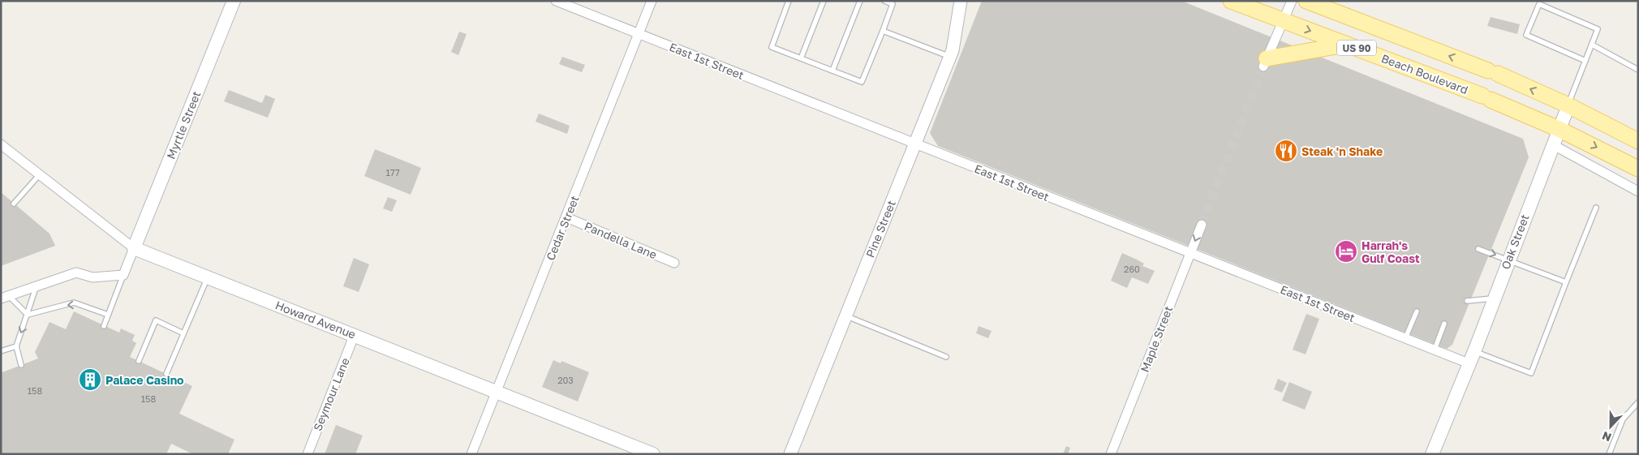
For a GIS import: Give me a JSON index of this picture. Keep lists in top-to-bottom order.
{
  "streets": {
    "main road": [
      "US 90",
      "Beach Boulevard",
      "Myrtle Street",
      "Oak Street",
      "Howard Avenue"
    ],
    "street": [
      "East 1st Street",
      "Cedar Street",
      "Pine Street",
      "Pandella Lane",
      "Maple Street",
      "Seymour Lane"
    ]
  },
  "crossings": [
    ["US 90", "Oak Street"],
    ["East 1st Street", "Cedar Street"],
    ["East 1st Street", "Pine Street"],
    ["East 1st Street", "Oak Street"],
    ["East 1st Street", "Maple Street"],
    ["Beach Boulevard", "Oak Street"],
    ["Myrtle Street", "Howard Avenue"],
    ["Cedar Street", "Pandella Lane"],
    ["Cedar Street", "Howard Avenue"],
    ["Howard Avenue", "Seymour Lane"]
  ],
  "places": {
    "restaurant": ["Steak 'n Shake"],
    "hotel": ["Harrah's Gulf Coast"],
    "building": ["Palace Casino"]
  },
  "house_numbers": [
    "177",
    "260",
    "203",
    "158",
    "158"
  ],
  "north": "bottom"
}
